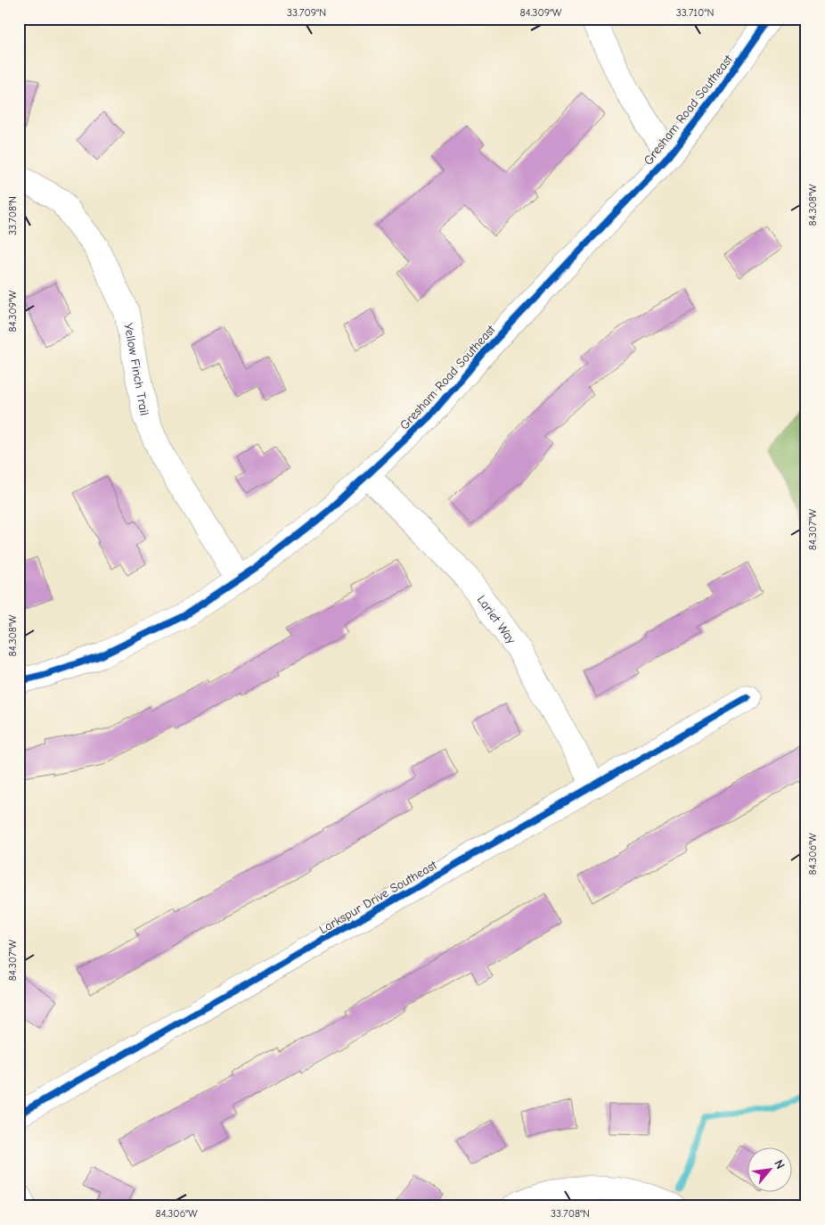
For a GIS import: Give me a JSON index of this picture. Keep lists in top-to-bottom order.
{
  "streets": {
    "street": [
      "Gresham Road Southeast",
      "Yellow Finch Trail",
      "Lariet Way",
      "Larkspur Drive Southeast"
    ]
  },
  "crossings": [
    ["Gresham Road Southeast", "Yellow Finch Trail"],
    ["Gresham Road Southeast", "Lariet Way"],
    ["Lariet Way", "Larkspur Drive Southeast"]
  ],
  "north": "top right",
  "coordinates": [
    "33.709°N",
    "84.309°W",
    "33.710°N",
    "84.308°W",
    "33.708°N",
    "84.307°W",
    "84.306°W"
  ]
}
